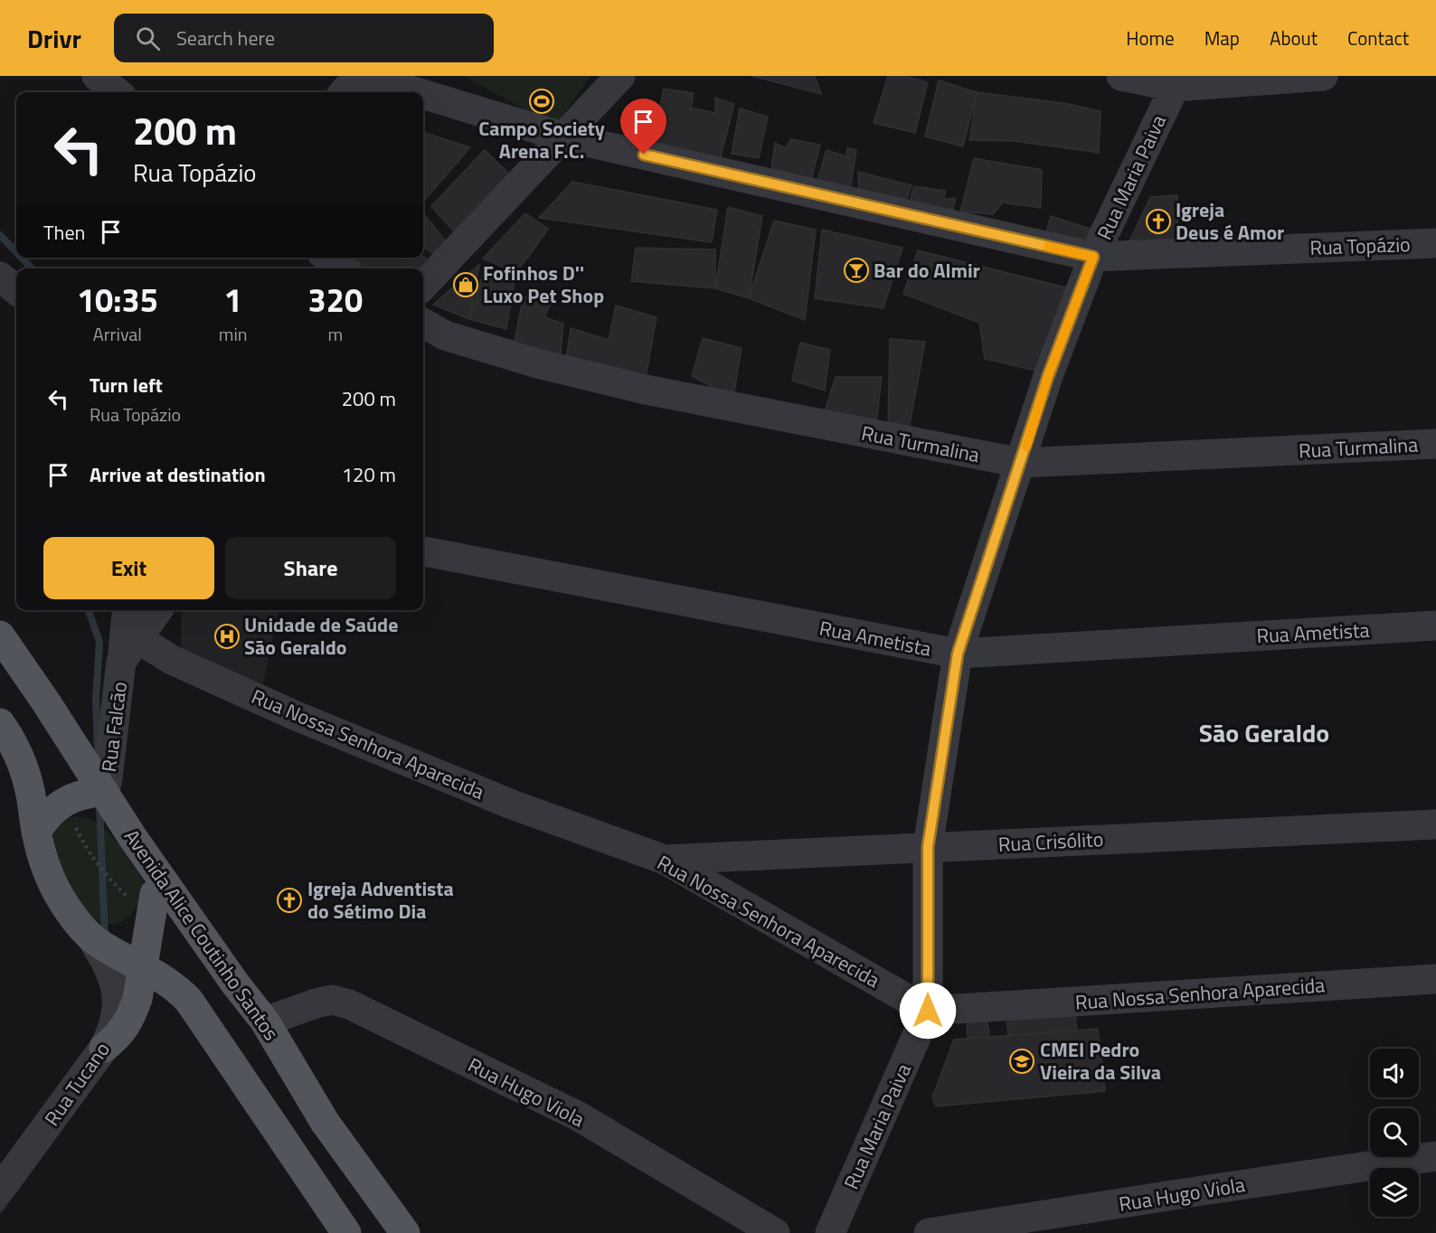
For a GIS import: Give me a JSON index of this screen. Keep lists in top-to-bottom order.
{
  "streets": {
    "main road": ["Avenida Alice Coutinho Santos"],
    "street": [
      "Rua Maria Paiva",
      "Rua Topázio",
      "Rua Turmalina",
      "Rua Ametista",
      "Rua Falcão",
      "Rua Nossa Senhora Aparecida",
      "Rua Crisólito",
      "Rua Tucano",
      "Rua Hugo Viola"
    ]
  },
  "crossings": [
    ["Rua Maria Paiva", "Rua Topázio"],
    ["Rua Maria Paiva", "Rua Turmalina"],
    ["Rua Maria Paiva", "Rua Ametista"],
    ["Rua Maria Paiva", "Rua Nossa Senhora Aparecida"],
    ["Rua Maria Paiva", "Rua Crisólito"],
    ["Rua Falcão", "Rua Nossa Senhora Aparecida"],
    ["Rua Falcão", "Avenida Alice Coutinho Santos"],
    ["Rua Nossa Senhora Aparecida", "Rua Crisólito"],
    ["Avenida Alice Coutinho Santos", "Rua Hugo Viola"]
  ],
  "districts": ["São Geraldo"],
  "places": {
    "sports": ["Campo Society Arena F.C."],
    "church": ["Igreja Deus é Amor", "Igreja Adventista do Sétimo Dia"],
    "bar": ["Bar do Almir"],
    "shop": ["Fofinhos D'' Luxo Pet Shop"],
    "hospital": ["Unidade de Saúde São Geraldo"],
    "school or university": ["CMEI Pedro Vieira da Silva"]
  },
  "page": {
    "header": "Drivr",
    "search": "Search here",
    "nav": [
      "Home",
      "Map",
      "About",
      "Contact"
    ],
    "turn": ["200 m", "Rua Topázio"],
    "then": "Then",
    "eta": [
      "10:35",
      "Arrival",
      "1",
      "min",
      "320",
      "m"
    ],
    "list": [
      {
        "name": "Turn left",
        "note": "Rua Topázio",
        "value": "200 m"
      },
      {
        "name": "Arrive at destination",
        "value": "120 m"
      }
    ],
    "buttons": ["Exit", "Share"]
  }
}
